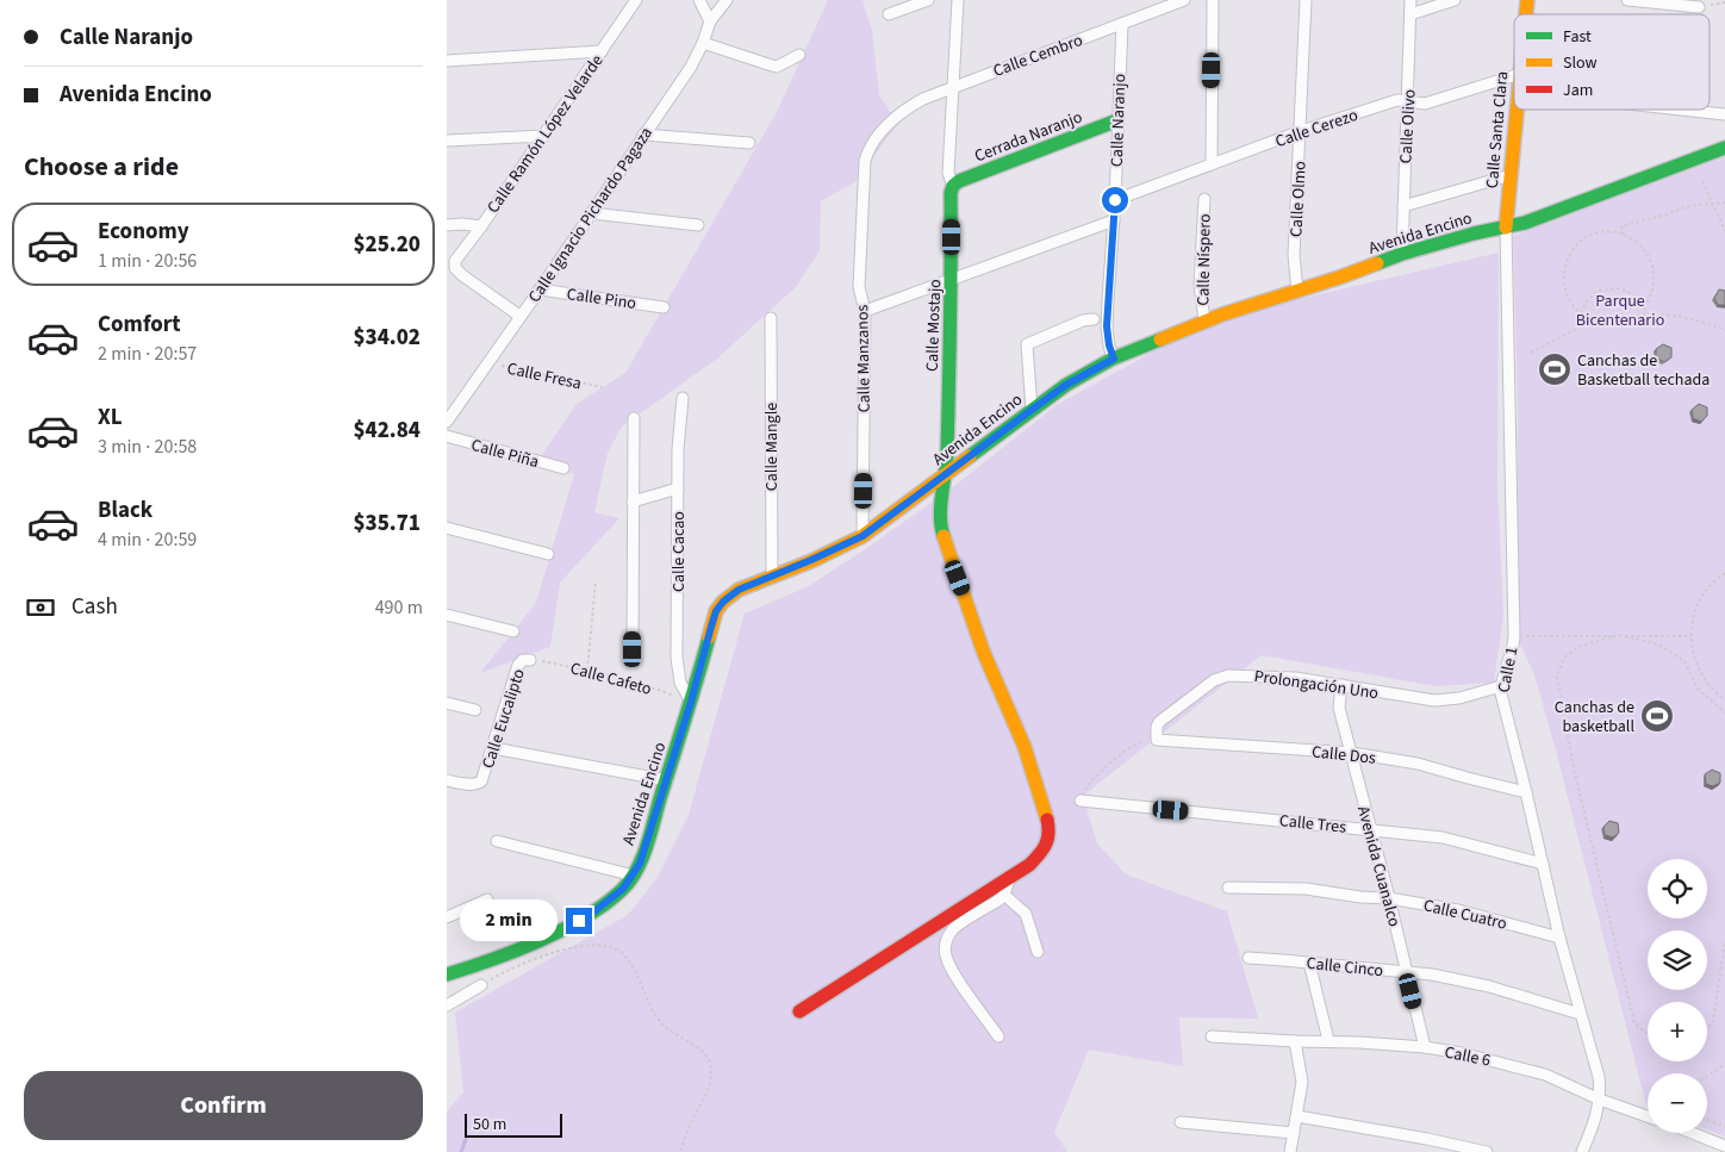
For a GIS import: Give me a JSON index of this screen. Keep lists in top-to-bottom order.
{
  "streets": {
    "main road": [
      "Calle Santa Clara",
      "Cerrada Naranjo",
      "Avenida Encino",
      "Calle Mostajo"
    ],
    "street": [
      "Calle Cembro",
      "Calle Naranjo",
      "Calle Olivo",
      "Calle Cerezo",
      "Calle Ramón López Velarde",
      "Calle Olmo",
      "Calle Ignacio Pichardo Pagaza",
      "Calle Níspero",
      "Calle Pino",
      "Calle Manzanos",
      "Calle Mangle",
      "Calle Piña",
      "Calle Cacao",
      "Calle 1",
      "Prolongación Uno",
      "Calle Eucalipto",
      "Calle Dos",
      "Calle Tres",
      "Avenida Cuanalco",
      "Calle Cuatro",
      "Calle Cinco",
      "Calle 6"
    ],
    "path": ["Calle Fresa", "Calle Cafeto"]
  },
  "crossings": [
    ["Calle Cembro", "Calle Naranjo"],
    ["Calle Cembro", "Calle Mostajo"],
    ["Calle Cembro", "Calle Manzanos"],
    ["Calle Naranjo", "Calle Cerezo"],
    ["Calle Naranjo", "Cerrada Naranjo"],
    ["Calle Naranjo", "Avenida Encino"],
    ["Calle Olivo", "Calle Cerezo"],
    ["Calle Olivo", "Avenida Encino"],
    ["Calle Cerezo", "Calle Olmo"],
    ["Calle Santa Clara", "Avenida Encino"],
    ["Calle Santa Clara", "Calle 1"],
    ["Calle Ramón López Velarde", "Calle Ignacio Pichardo Pagaza"],
    ["Cerrada Naranjo", "Calle Mostajo"],
    ["Calle Olmo", "Avenida Encino"],
    ["Calle Ignacio Pichardo Pagaza", "Calle Pino"],
    ["Calle Ignacio Pichardo Pagaza", "Calle Fresa"],
    ["Avenida Encino", "Calle Níspero"],
    ["Avenida Encino", "Calle Mostajo"],
    ["Avenida Encino", "Calle Manzanos"],
    ["Avenida Encino", "Calle Mangle"],
    ["Avenida Encino", "Calle Cacao"],
    ["Avenida Encino", "Calle 1"],
    ["Avenida Encino", "Calle Cafeto"],
    ["Calle Cacao", "Calle Cafeto"],
    ["Calle 1", "Prolongación Uno"],
    ["Calle 1", "Calle Dos"],
    ["Calle 1", "Calle Tres"],
    ["Calle 1", "Calle Cuatro"],
    ["Calle 1", "Calle Cinco"],
    ["Calle 1", "Calle 6"],
    ["Calle Cafeto", "Calle Eucalipto"],
    ["Prolongación Uno", "Calle Dos"],
    ["Prolongación Uno", "Avenida Cuanalco"],
    ["Calle Dos", "Avenida Cuanalco"],
    ["Calle Tres", "Avenida Cuanalco"],
    ["Avenida Cuanalco", "Calle Cuatro"],
    ["Avenida Cuanalco", "Calle Cinco"],
    ["Avenida Cuanalco", "Calle 6"]
  ],
  "parks": ["Parque Bicentenario"],
  "places": {
    "sports": ["Canchas de Basketball techada", "Canchas de basketball"]
  },
  "legend": ["Fast", "Slow", "Jam"],
  "scale_bar": "50 m",
  "page": {
    "banner": ["Calle Naranjo", "Avenida Encino"],
    "heading": "Choose a ride",
    "list": [
      {
        "name": "Economy",
        "note": "1 min · 20:56",
        "value": "$25.20"
      },
      {
        "name": "Comfort",
        "note": "2 min · 20:57",
        "value": "$34.02"
      },
      {
        "name": "XL",
        "note": "3 min · 20:58",
        "value": "$42.84"
      },
      {
        "name": "Black",
        "note": "4 min · 20:59",
        "value": "$35.71"
      }
    ],
    "pay": ["Cash", "490 m"],
    "map_buttons": ["+", "−"],
    "bubble": "2 min",
    "buttons": "Confirm",
    "scale": "50 m"
  }
}
